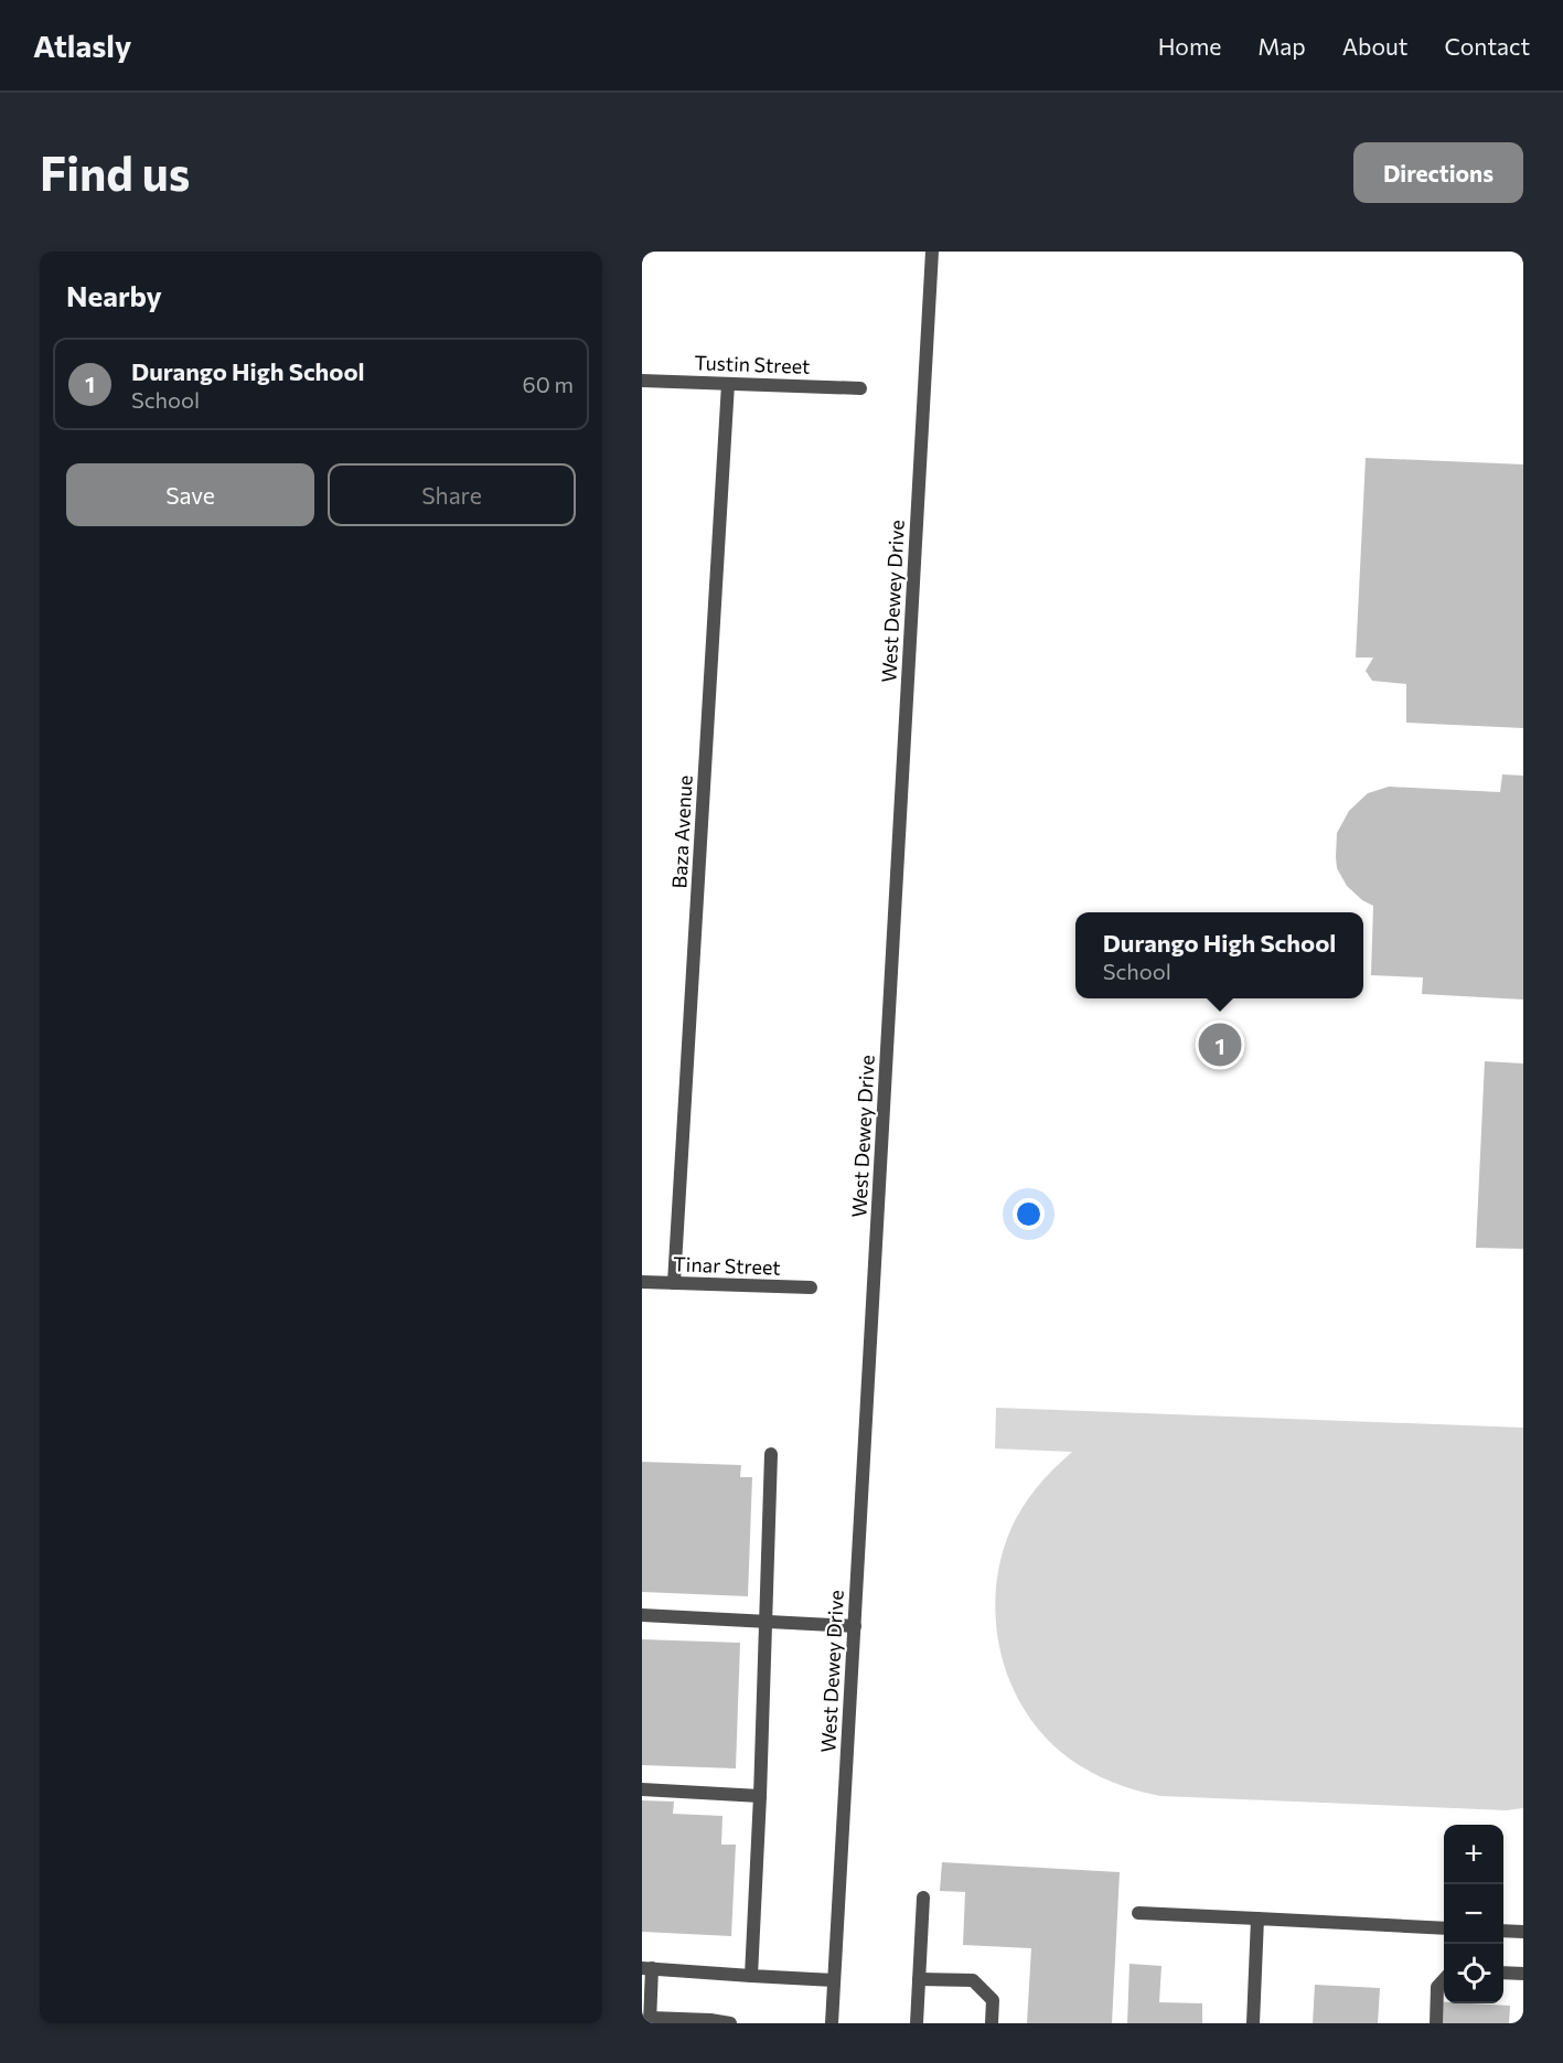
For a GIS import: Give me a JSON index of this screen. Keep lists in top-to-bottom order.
{
  "streets": {
    "street": [
      "Tustin Street",
      "West Dewey Drive",
      "Baza Avenue",
      "Tinar Street"
    ]
  },
  "crossings": [
    ["Tustin Street", "Baza Avenue"],
    ["Baza Avenue", "Tinar Street"]
  ],
  "page": {
    "header": "Atlasly",
    "nav": [
      "Home",
      "Map",
      "About",
      "Contact"
    ],
    "buttons": [
      "Directions",
      ["Save", "Share"]
    ],
    "title": "Find us",
    "heading": "Nearby",
    "list": [
      {
        "mark": "1",
        "name": "Durango High School",
        "note": "School",
        "value": "60 m"
      }
    ],
    "popup": ["Durango High School", "School"],
    "pins": "1",
    "map_buttons": ["+", "−"]
  }
}
